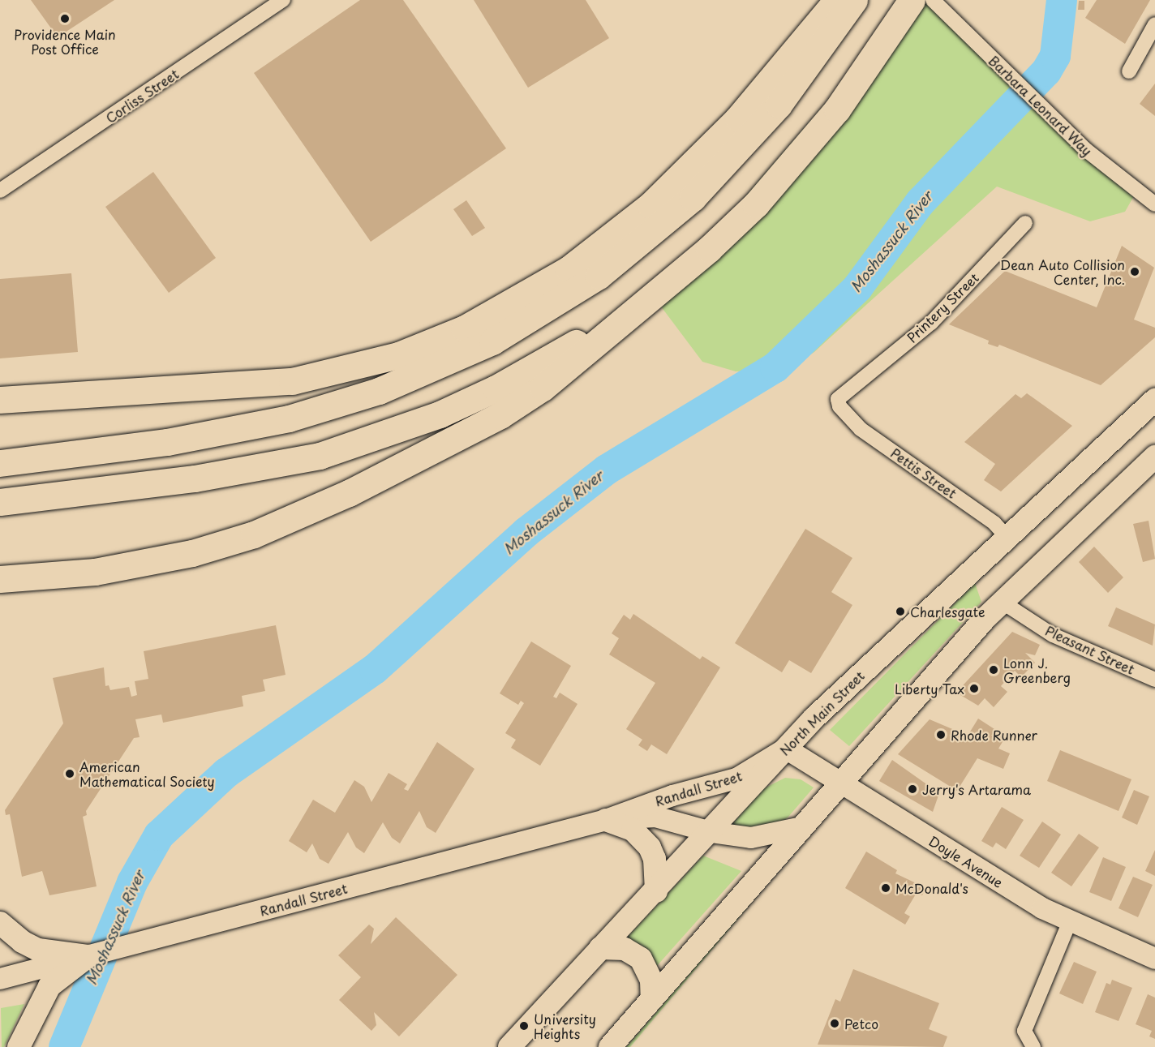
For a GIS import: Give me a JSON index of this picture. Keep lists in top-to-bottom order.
{
  "streets": {
    "main road": ["North Main Street", "Randall Street", "Doyle Avenue"],
    "street": [
      "Corliss Street",
      "Barbara Leonard Way",
      "Printery Street",
      "Pettis Street",
      "Pleasant Street"
    ]
  },
  "crossings": [
    ["Printery Street", "Pettis Street"],
    ["Pettis Street", "North Main Street"],
    ["North Main Street", "Randall Street"],
    ["North Main Street", "Doyle Avenue"],
    ["Randall Street", "Doyle Avenue"]
  ],
  "water": ["Moshassuck River"],
  "places": [
    "Providence Main Post Office",
    "Dean Auto Collision Center, Inc.",
    "Charlesgate",
    "Lonn J. Greenberg",
    "Liberty Tax",
    "Rhode Runner",
    "American Mathematical Society",
    "Jerry's Artarama",
    "McDonald's",
    "Petco",
    "University Heights"
  ]
}
